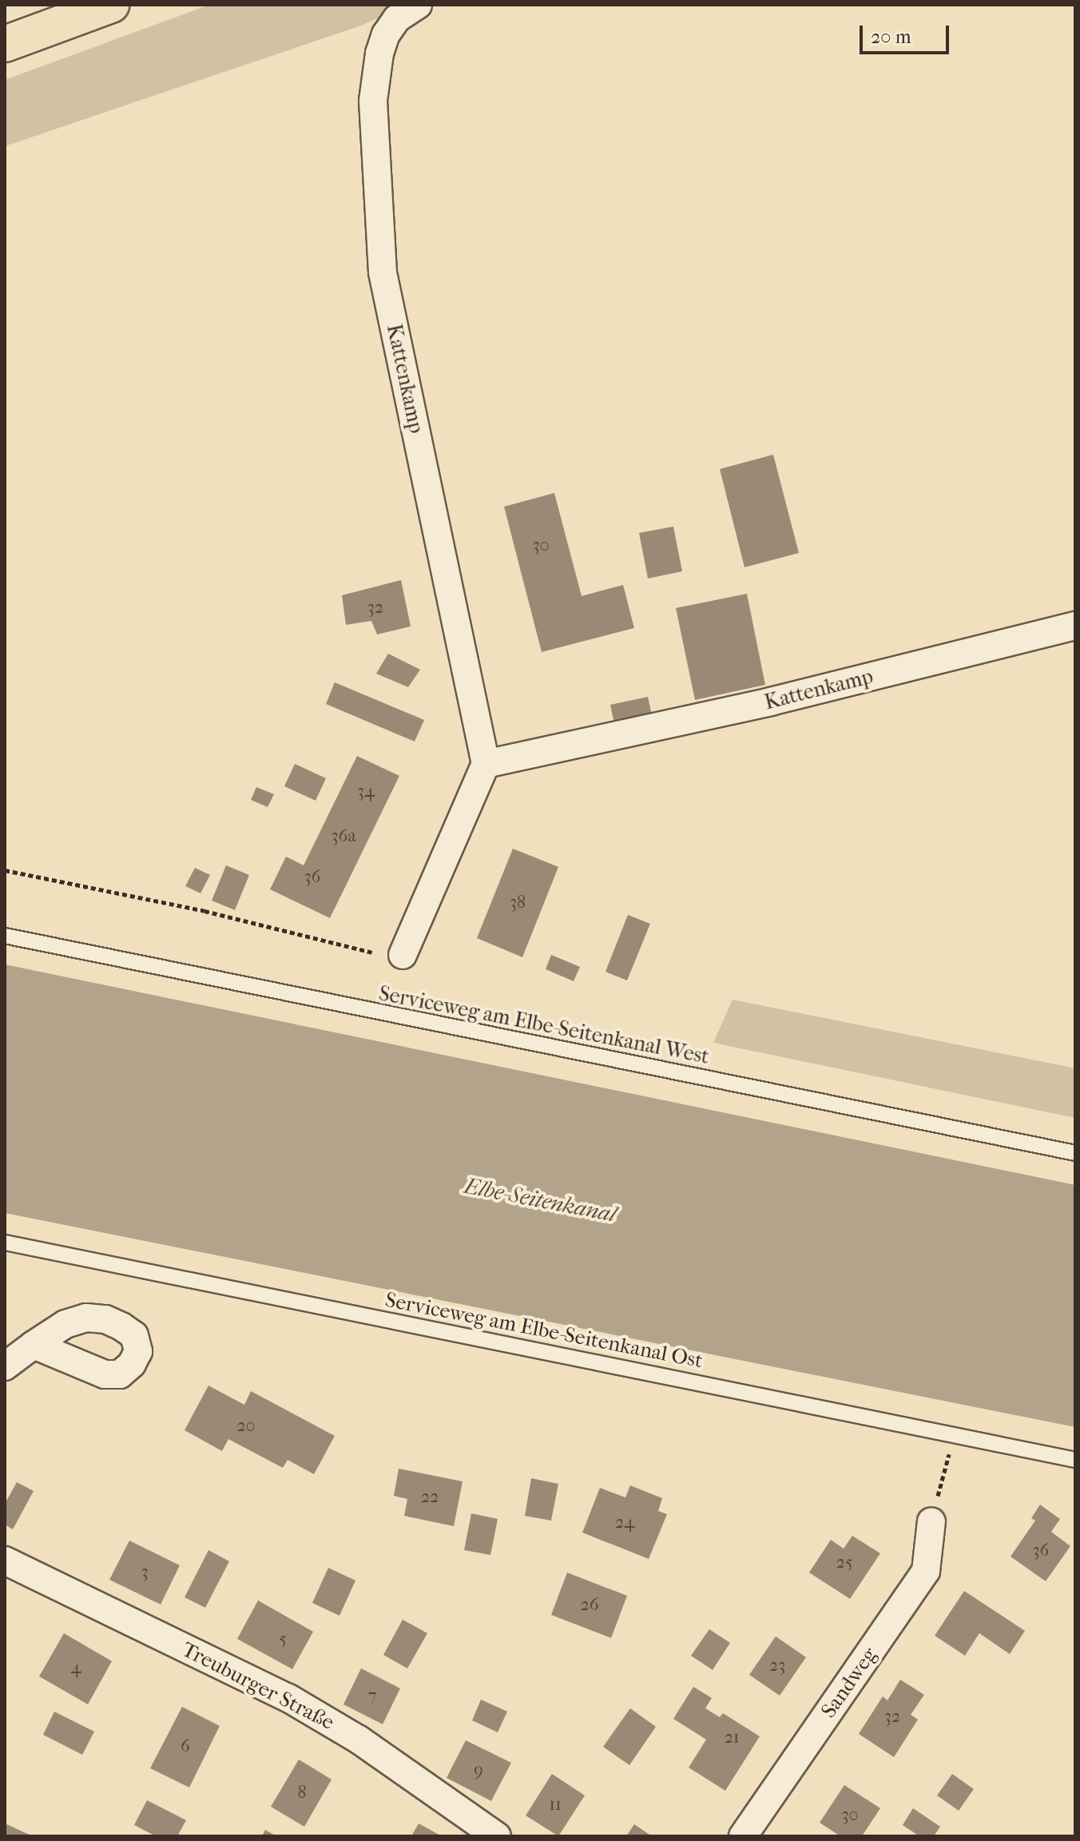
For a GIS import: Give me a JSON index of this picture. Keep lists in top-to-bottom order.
{
  "streets": {
    "street": ["Kattenkamp", "Sandweg", "Treuburger Straße"],
    "lane": ["Serviceweg am Elbe-Seitenkanal West", "Serviceweg am Elbe-Seitenkanal Ost"]
  },
  "water": ["Elbe-Seitenkanal"],
  "house_numbers": [
    "30",
    "32",
    "34",
    "36a",
    "36",
    "38",
    "20",
    "22",
    "24",
    "36",
    "25",
    "3",
    "26",
    "5",
    "23",
    "4",
    "7",
    "32",
    "21",
    "6",
    "9",
    "8",
    "11",
    "30"
  ],
  "scale_bar": "20 m"
}
